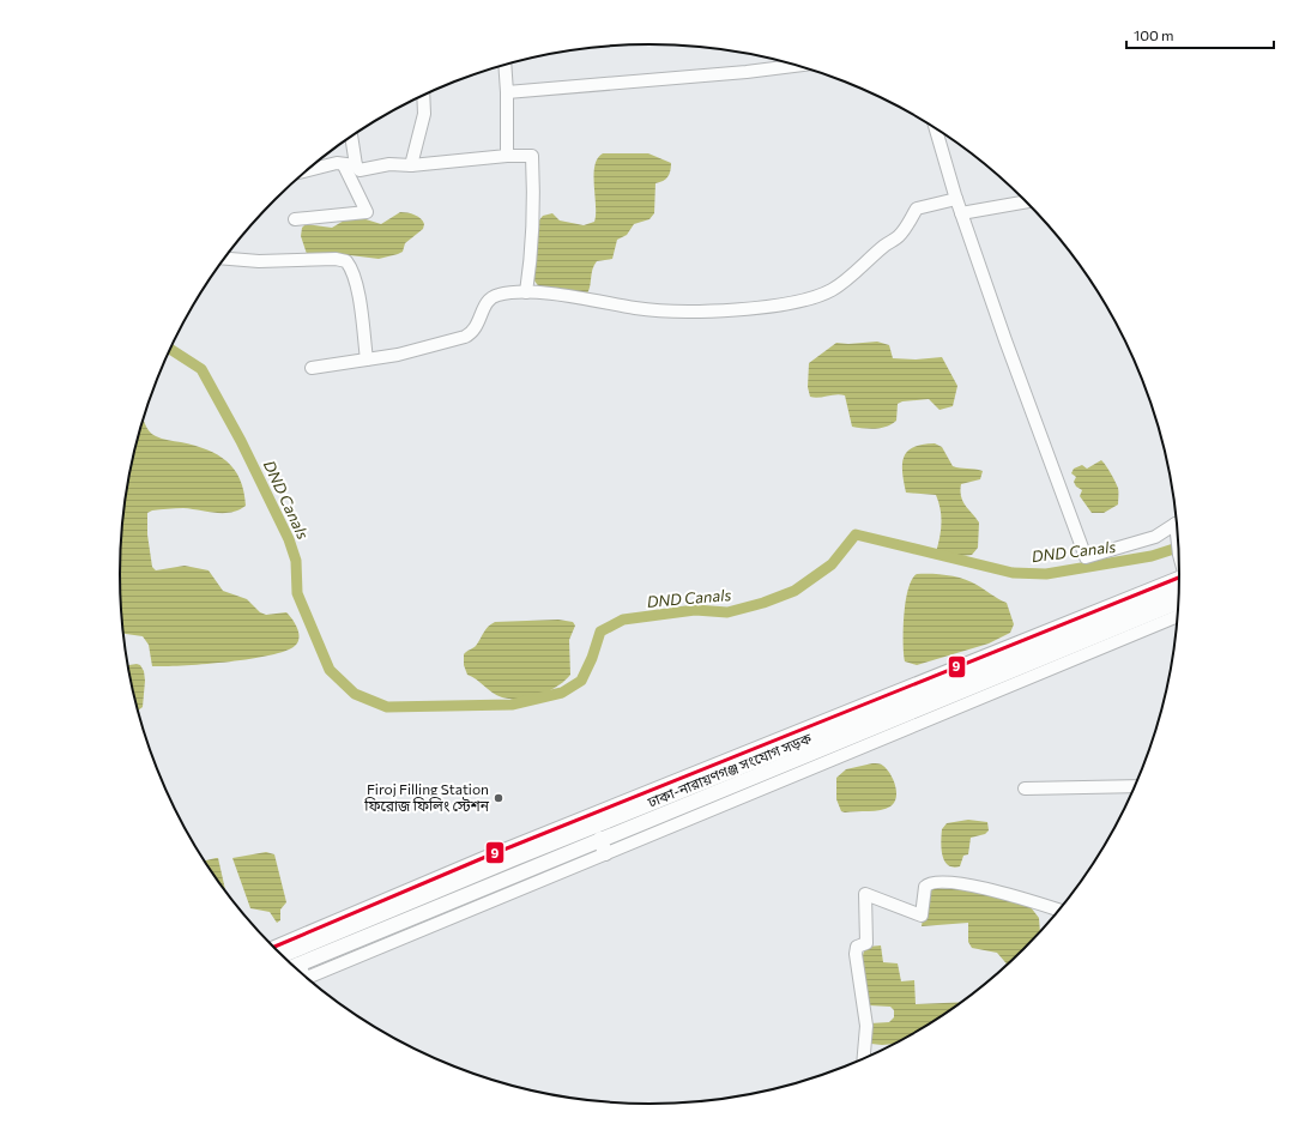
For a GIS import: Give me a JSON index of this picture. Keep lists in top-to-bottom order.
{
  "streets": {
    "main road": ["ঢাকা-নারায়ণগঞ্জ সংযোগ সড়ক"]
  },
  "water": ["DND Canals"],
  "places": ["Firoj Filling Station ফিরোজ ফিলিং স্টেশন"],
  "lines": ["transit line 9"],
  "scale_bar": "100 m"
}
